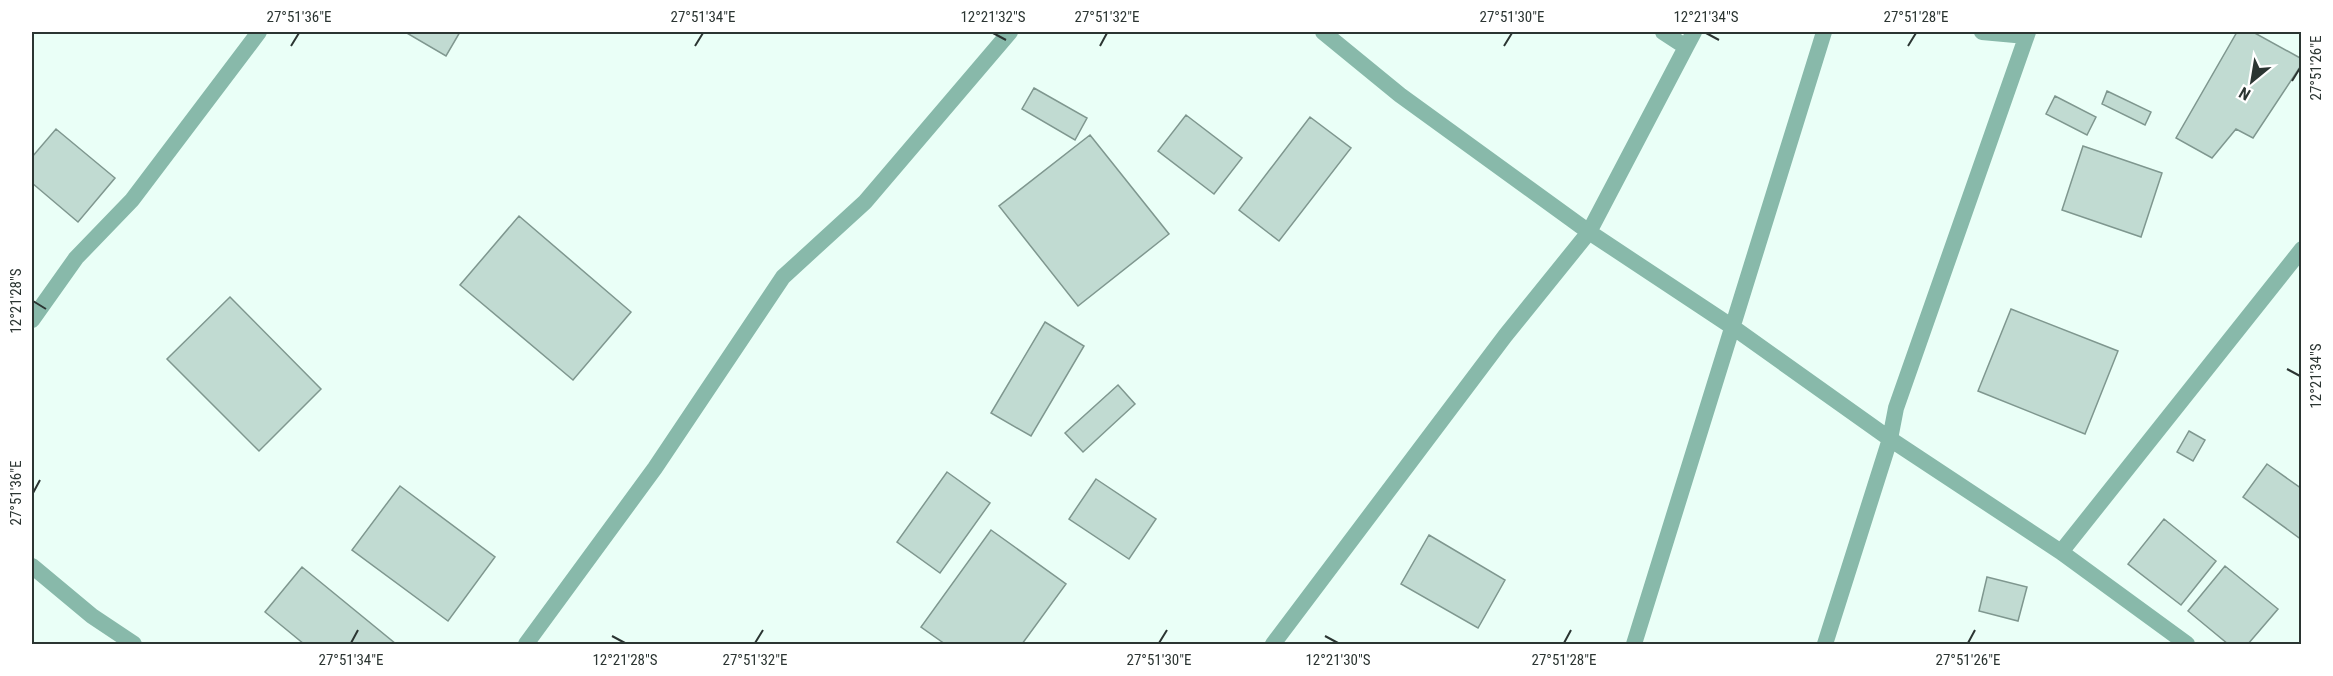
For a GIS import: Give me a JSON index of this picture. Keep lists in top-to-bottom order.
{
  "north": "bottom left",
  "coordinates": [
    "27°51'36\"E",
    "27°51'34\"E",
    "12°21'32\"S",
    "27°51'32\"E",
    "27°51'30\"E",
    "12°21'34\"S",
    "27°51'28\"E",
    "27°51'26\"E",
    "12°21'28\"S",
    "12°21'30\"S"
  ]
}
